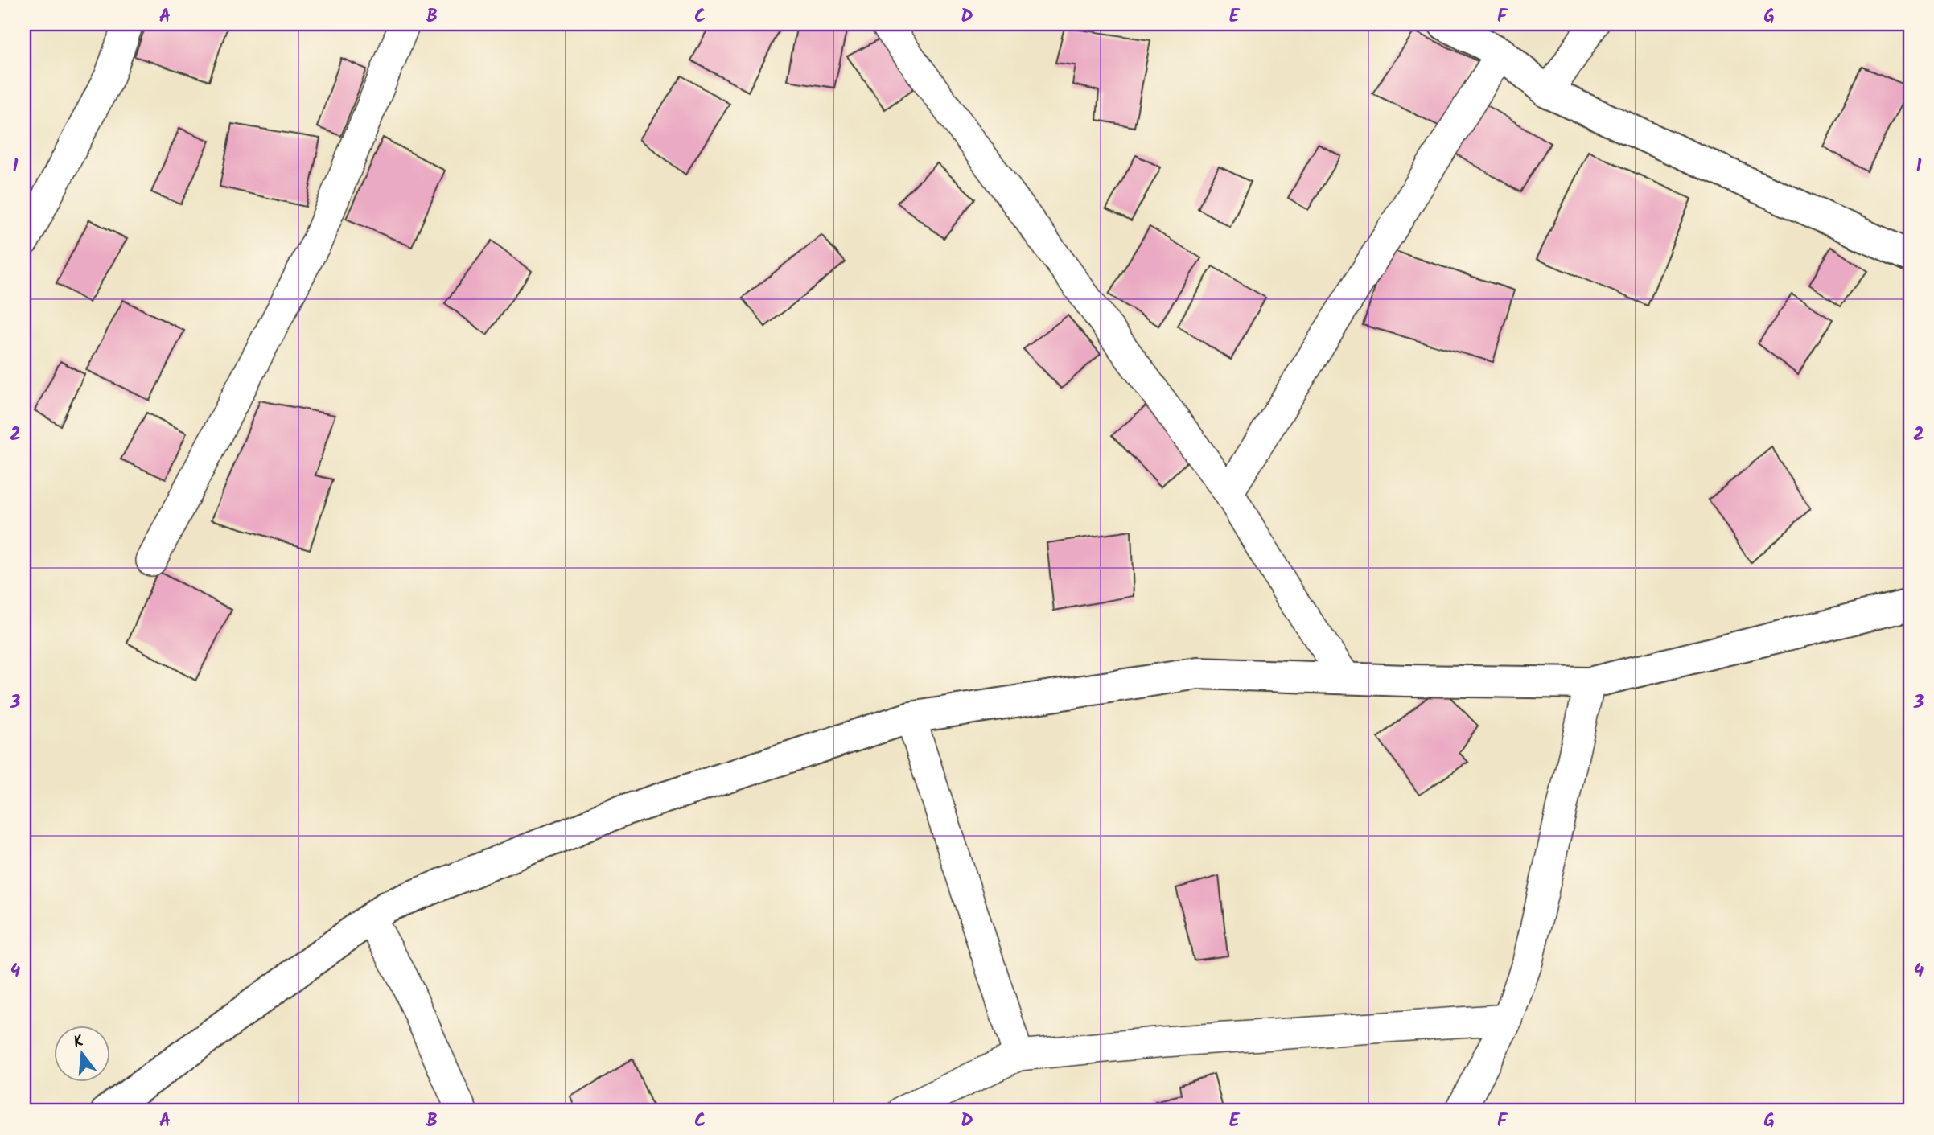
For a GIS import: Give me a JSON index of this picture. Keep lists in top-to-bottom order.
{
  "north": "top",
  "grid": {
    "columns": [
      "A",
      "B",
      "C",
      "D",
      "E",
      "F",
      "G"
    ],
    "rows": [
      "1",
      "2",
      "3",
      "4"
    ]
  }
}
